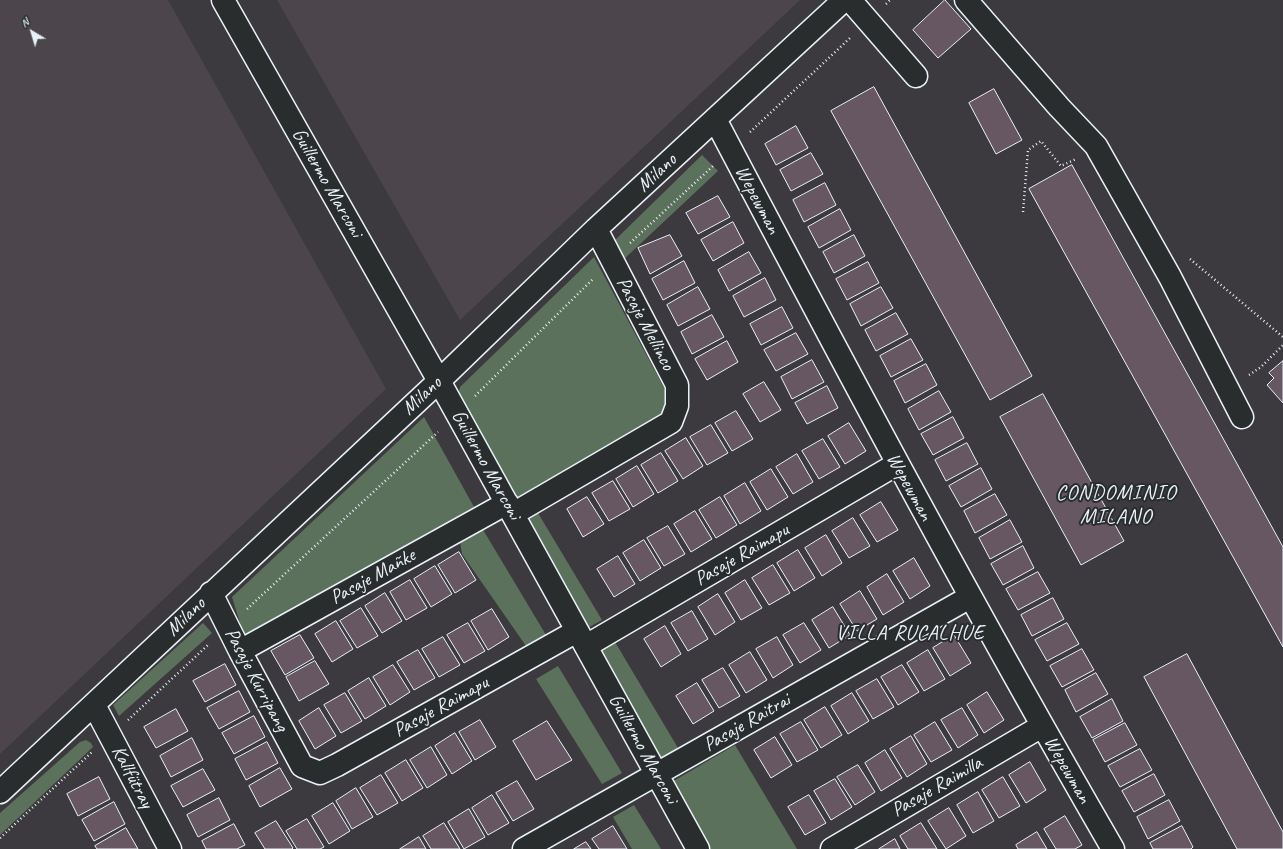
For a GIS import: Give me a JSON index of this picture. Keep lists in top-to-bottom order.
{
  "streets": {
    "street": [
      "Milano",
      "Guillermo Marconi",
      "Wepewman",
      "Pasaje Mellinco",
      "Pasaje Raimapu",
      "Pasaje Mañke",
      "Pasaje Kurripang",
      "Pasaje Raitrai",
      "Kallfütray",
      "Pasaje Raimilla"
    ]
  },
  "crossings": [
    ["Milano", "Guillermo Marconi"],
    ["Milano", "Wepewman"],
    ["Milano", "Pasaje Mellinco"],
    ["Milano", "Pasaje Kurripang"],
    ["Milano", "Kallfütray"],
    ["Guillermo Marconi", "Pasaje Raimapu"],
    ["Guillermo Marconi", "Pasaje Mañke"],
    ["Guillermo Marconi", "Pasaje Raitrai"],
    ["Wepewman", "Pasaje Raimapu"],
    ["Wepewman", "Pasaje Raitrai"],
    ["Wepewman", "Pasaje Raimilla"],
    ["Pasaje Mellinco", "Pasaje Mañke"],
    ["Pasaje Raimapu", "Pasaje Kurripang"],
    ["Pasaje Mañke", "Pasaje Kurripang"]
  ],
  "districts": ["CONDOMINIO MILANO", "VILLA RUCALHUE"],
  "north": "top left"
}
